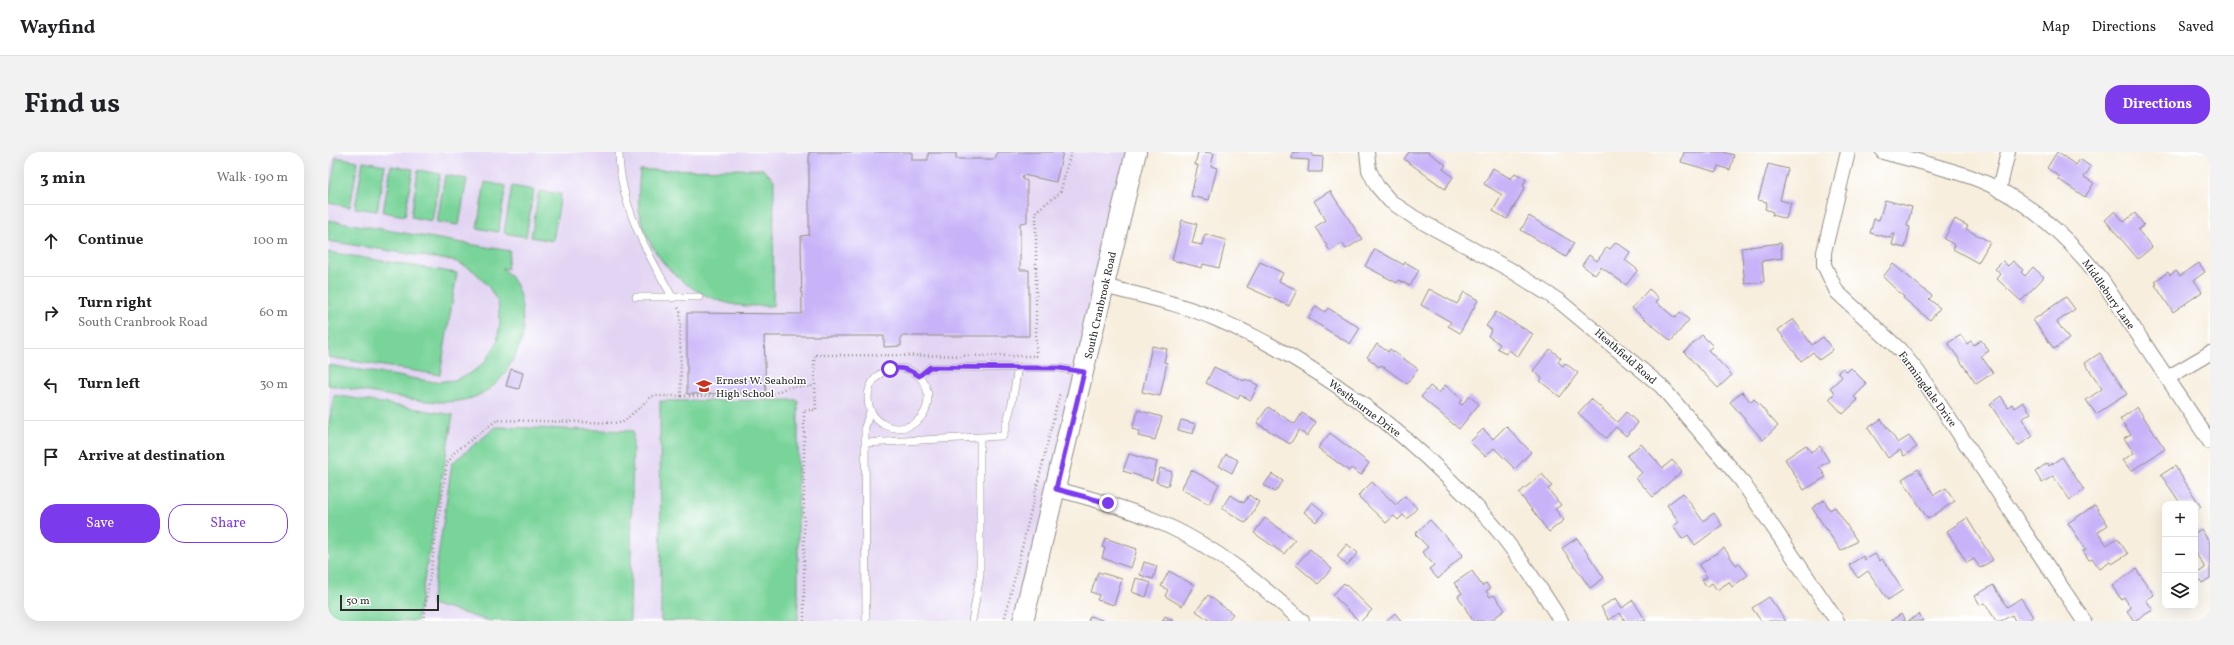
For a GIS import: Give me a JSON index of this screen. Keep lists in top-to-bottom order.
{
  "streets": {
    "street": [
      "Middlebury Lane",
      "South Cranbrook Road",
      "Heathfield Road",
      "Farmingdale Drive",
      "Westbourne Drive"
    ]
  },
  "crossings": [
    ["South Cranbrook Road", "Westbourne Drive"]
  ],
  "places": {
    "school or university": ["Ernest W. Seaholm High School"]
  },
  "scale_bar": "50 m",
  "page": {
    "header": "Wayfind",
    "nav": ["Map", "Directions", "Saved"],
    "title": "Find us",
    "buttons": [
      "Directions",
      ["Save", "Share"]
    ],
    "heading": ["3 min", "Walk · 190 m"],
    "list": [
      ["Continue", "100 m"],
      ["Turn right", "South Cranbrook Road", "60 m"],
      ["Turn left", "30 m"],
      "Arrive at destination"
    ],
    "map_buttons": ["+", "−"],
    "scale": "50 m"
  }
}
